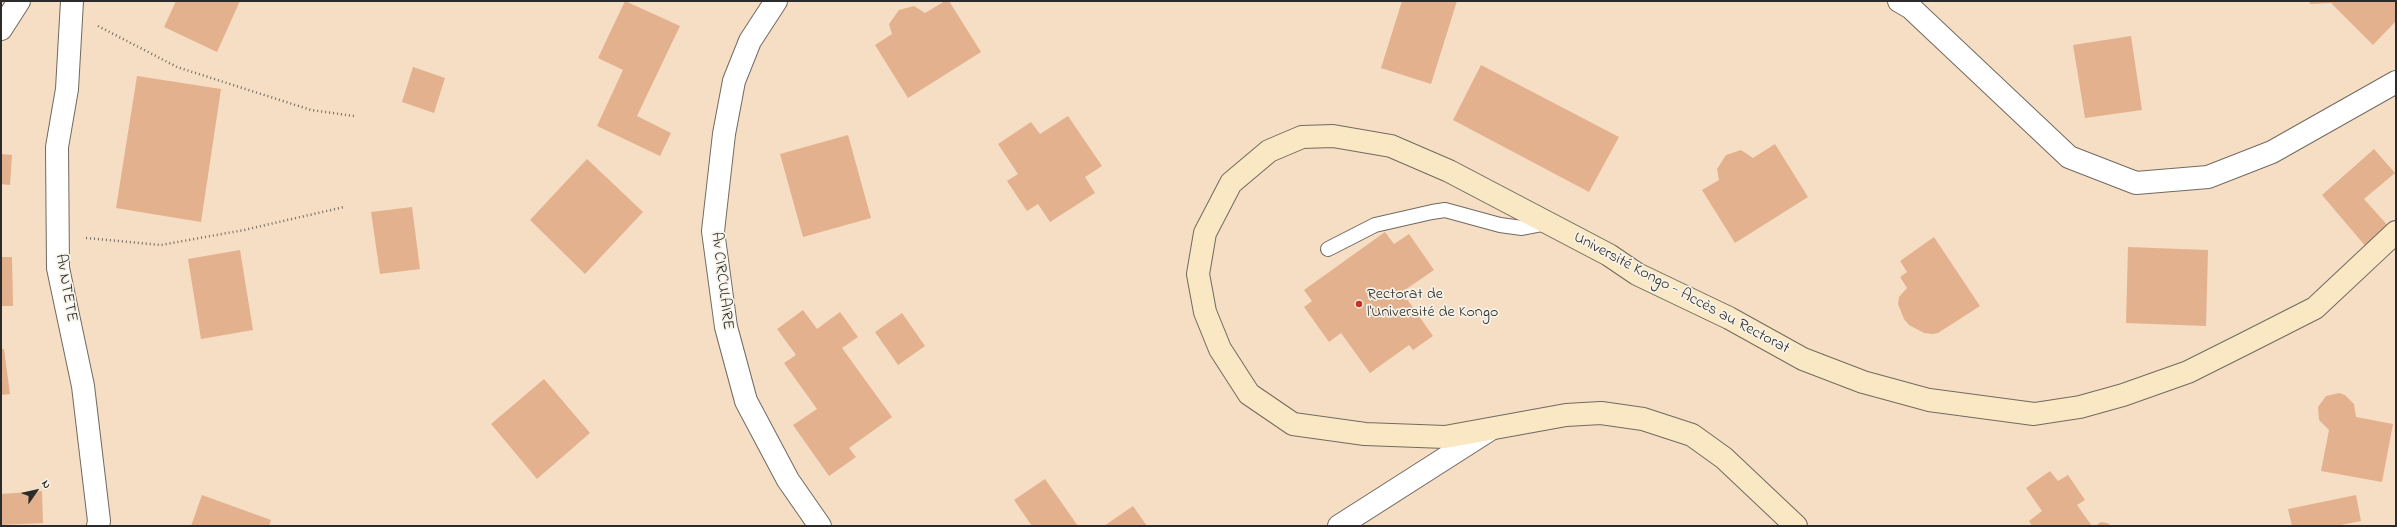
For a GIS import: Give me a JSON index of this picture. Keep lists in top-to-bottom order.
{
  "streets": {
    "street": ["Av CIRCULAIRE", "Av NTETE", "Université Kongo - Accès au Rectorat"]
  },
  "places": ["Rectorat de l'Université de Kongo"],
  "north": "top right"
}
